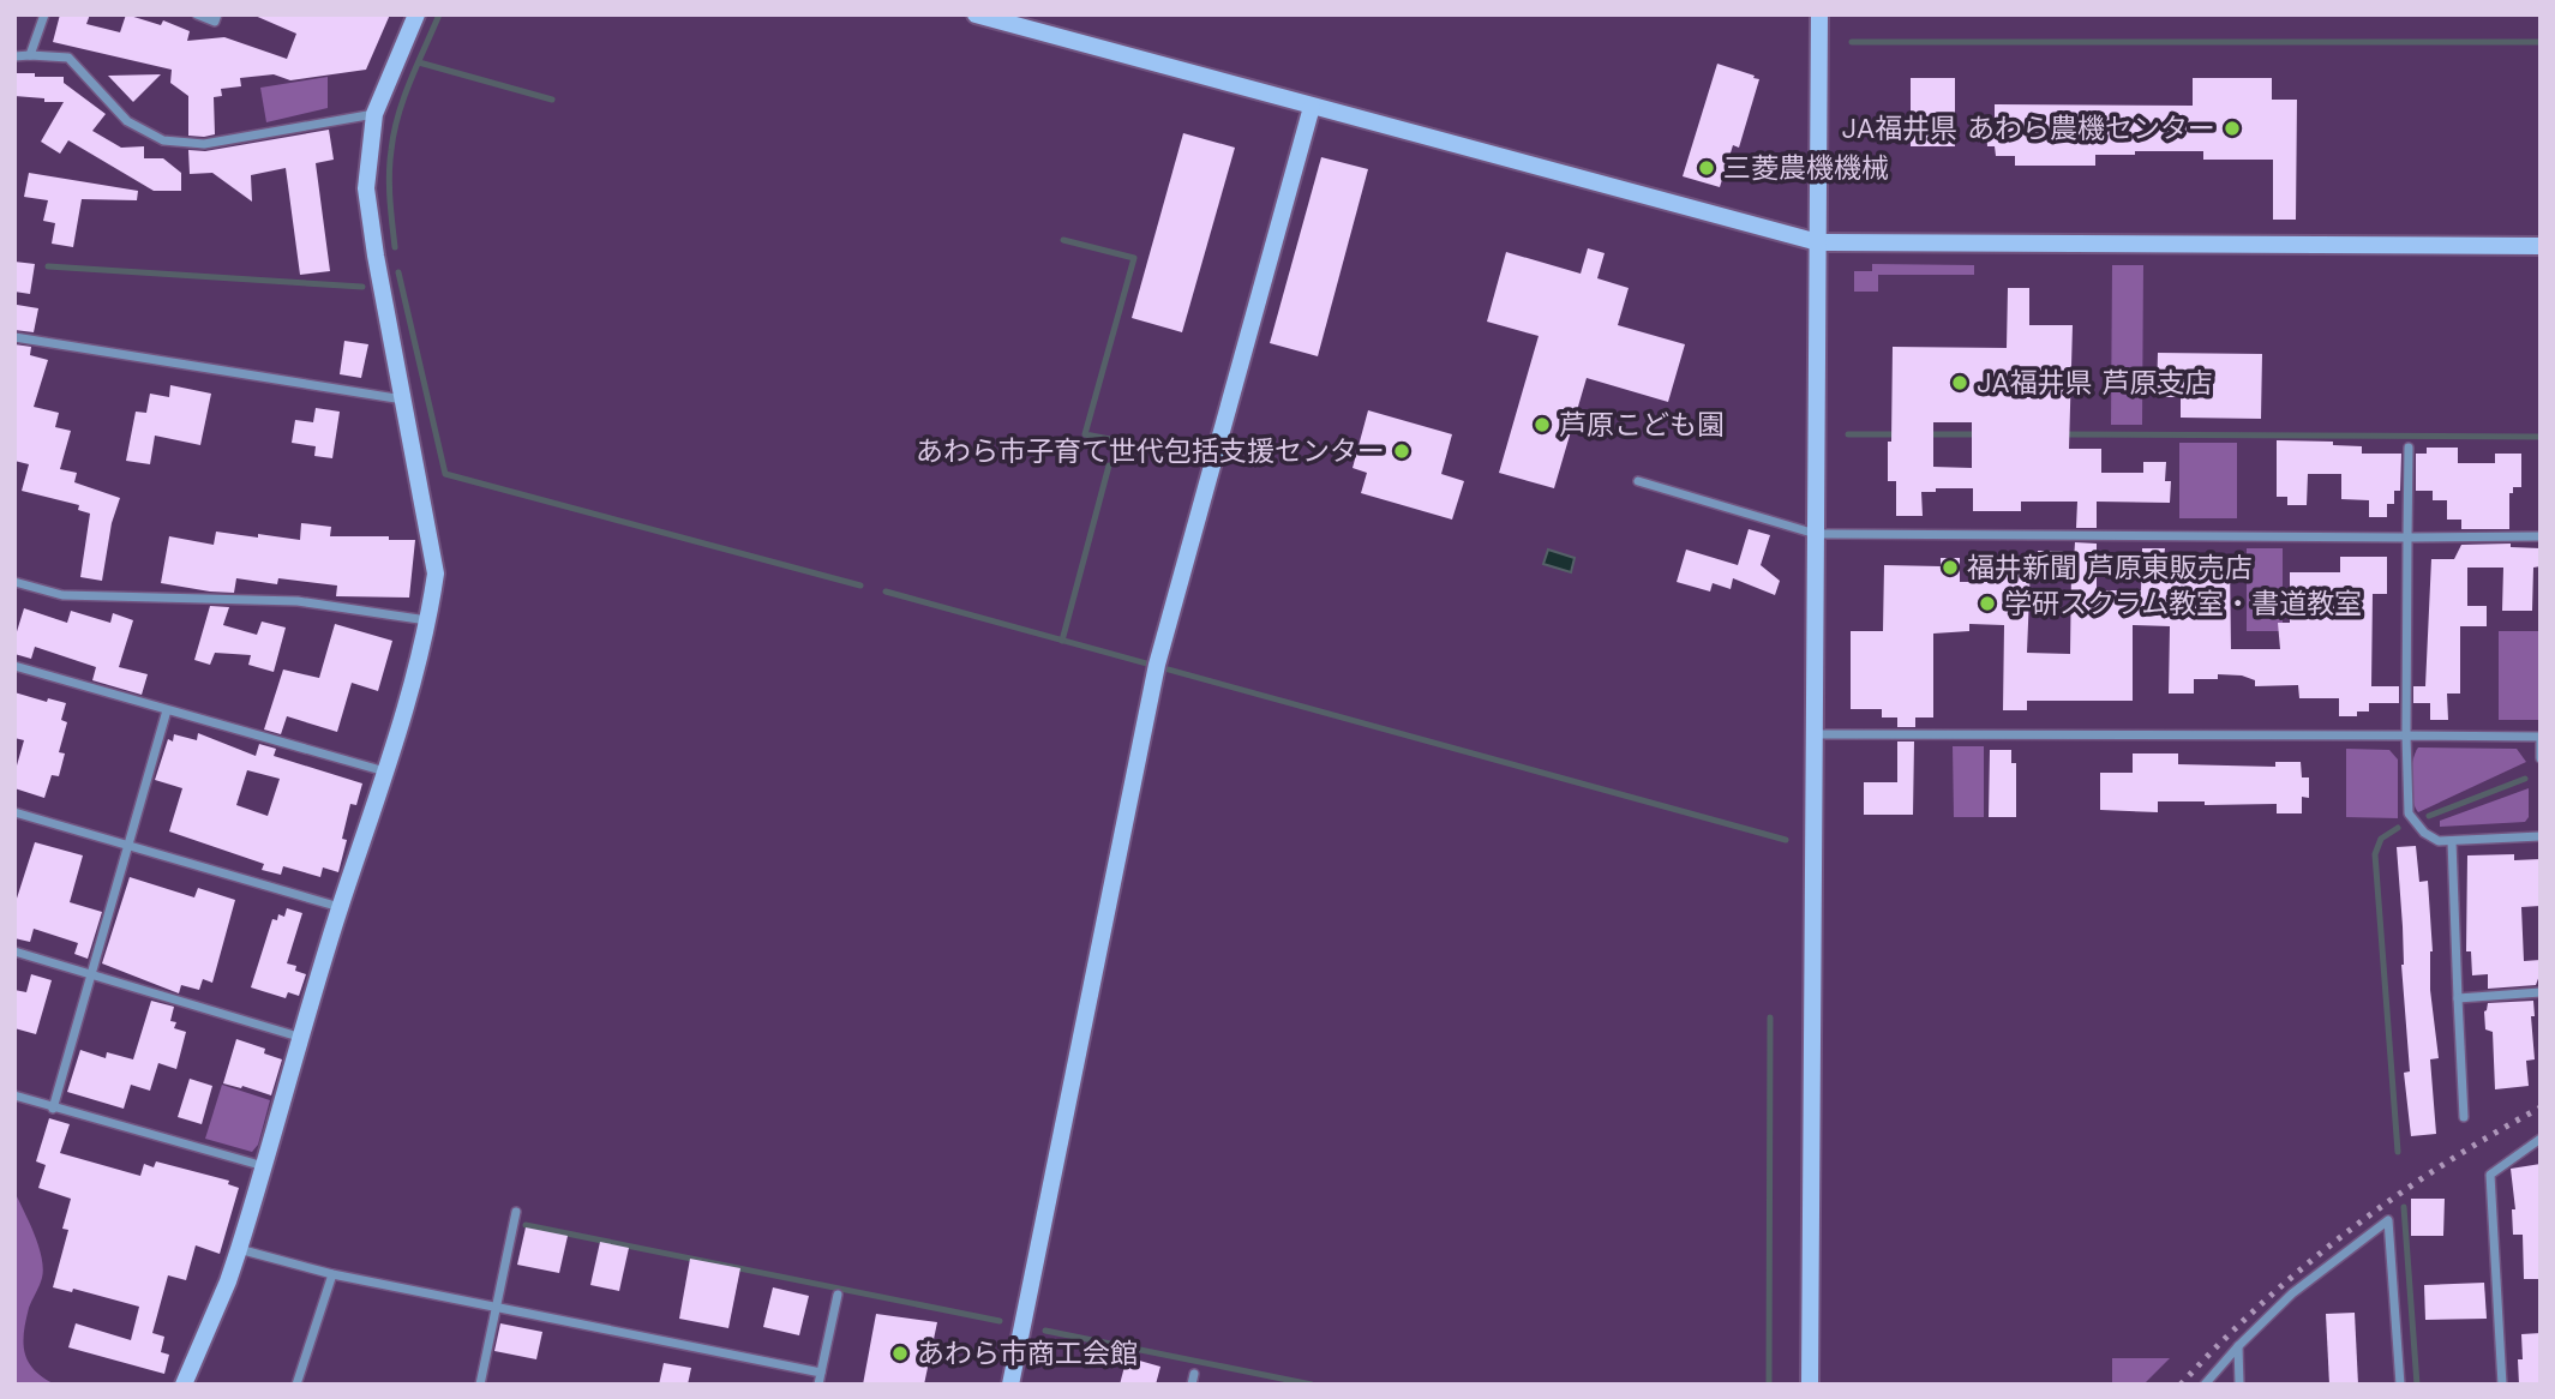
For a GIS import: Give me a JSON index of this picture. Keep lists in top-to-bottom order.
{
  "places": [
    "JA福井県 あわら農機センター",
    "三菱農機機械",
    "JA福井県 芦原支店",
    "芦原こども園",
    "あわら市子育て世代包括支援センター",
    "福井新聞 芦原東販売店",
    "学研スクラム教室・書道教室",
    "あわら市商工会館"
  ]
}
